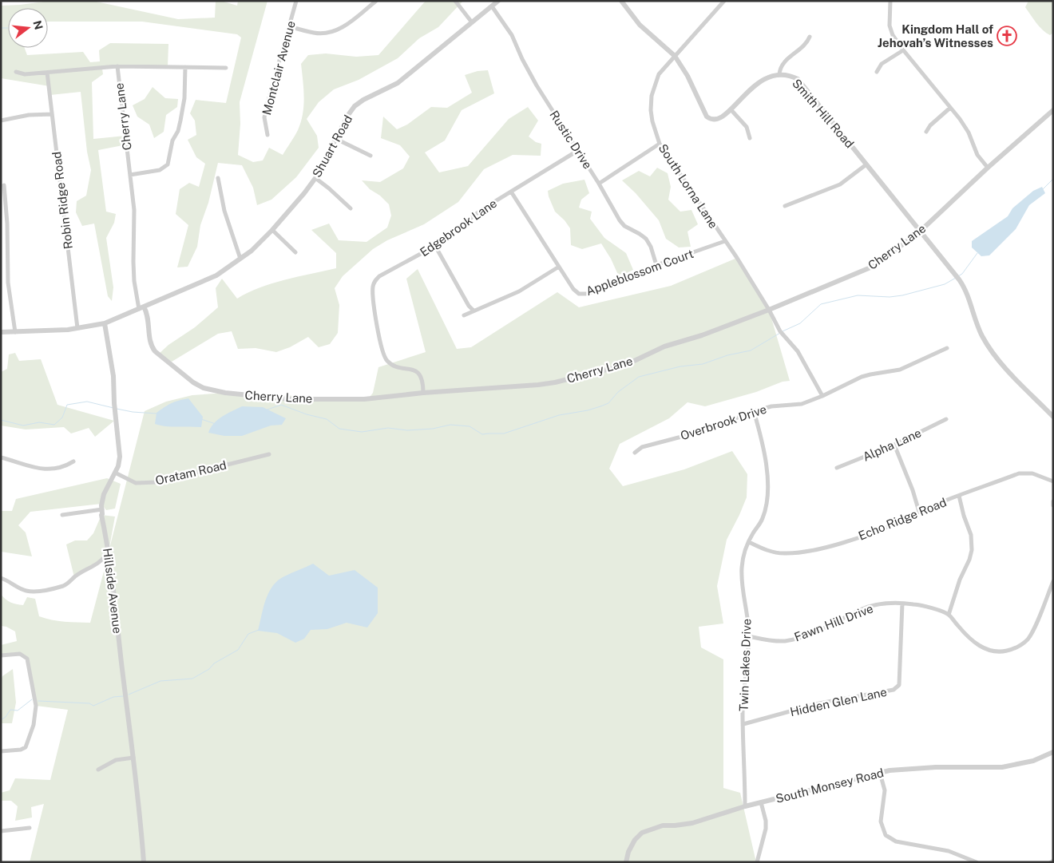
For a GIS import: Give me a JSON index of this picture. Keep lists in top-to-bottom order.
{
  "streets": {
    "street": [
      "Montclair Avenue",
      "Smith Hill Road",
      "Cherry Lane",
      "Rustic Drive",
      "Shuart Road",
      "South Lorna Lane",
      "Robin Ridge Road",
      "Edgebrook Lane",
      "Appleblossom Court",
      "Overbrook Drive",
      "Alpha Lane",
      "Oratam Road",
      "Echo Ridge Road",
      "Hillside Avenue",
      "Fawn Hill Drive",
      "Twin Lakes Drive",
      "Hidden Glen Lane",
      "South Monsey Road"
    ]
  },
  "crossings": [
    ["Smith Hill Road", "Cherry Lane"],
    ["Smith Hill Road", "South Lorna Lane"],
    ["Cherry Lane", "Shuart Road"],
    ["Cherry Lane", "South Lorna Lane"],
    ["Cherry Lane", "Edgebrook Lane"],
    ["Rustic Drive", "Shuart Road"],
    ["Rustic Drive", "Edgebrook Lane"],
    ["Rustic Drive", "Appleblossom Court"],
    ["Shuart Road", "Robin Ridge Road"],
    ["Shuart Road", "Hillside Avenue"],
    ["South Lorna Lane", "Appleblossom Court"],
    ["South Lorna Lane", "Overbrook Drive"],
    ["Edgebrook Lane", "Appleblossom Court"],
    ["Overbrook Drive", "Twin Lakes Drive"],
    ["Oratam Road", "Hillside Avenue"],
    ["Echo Ridge Road", "Twin Lakes Drive"],
    ["Fawn Hill Drive", "Twin Lakes Drive"],
    ["Fawn Hill Drive", "Hidden Glen Lane"],
    ["Twin Lakes Drive", "Hidden Glen Lane"],
    ["Twin Lakes Drive", "South Monsey Road"]
  ],
  "places": {
    "church": ["Kingdom Hall of Jehovah’s Witnesses"]
  },
  "north": "right"
}
